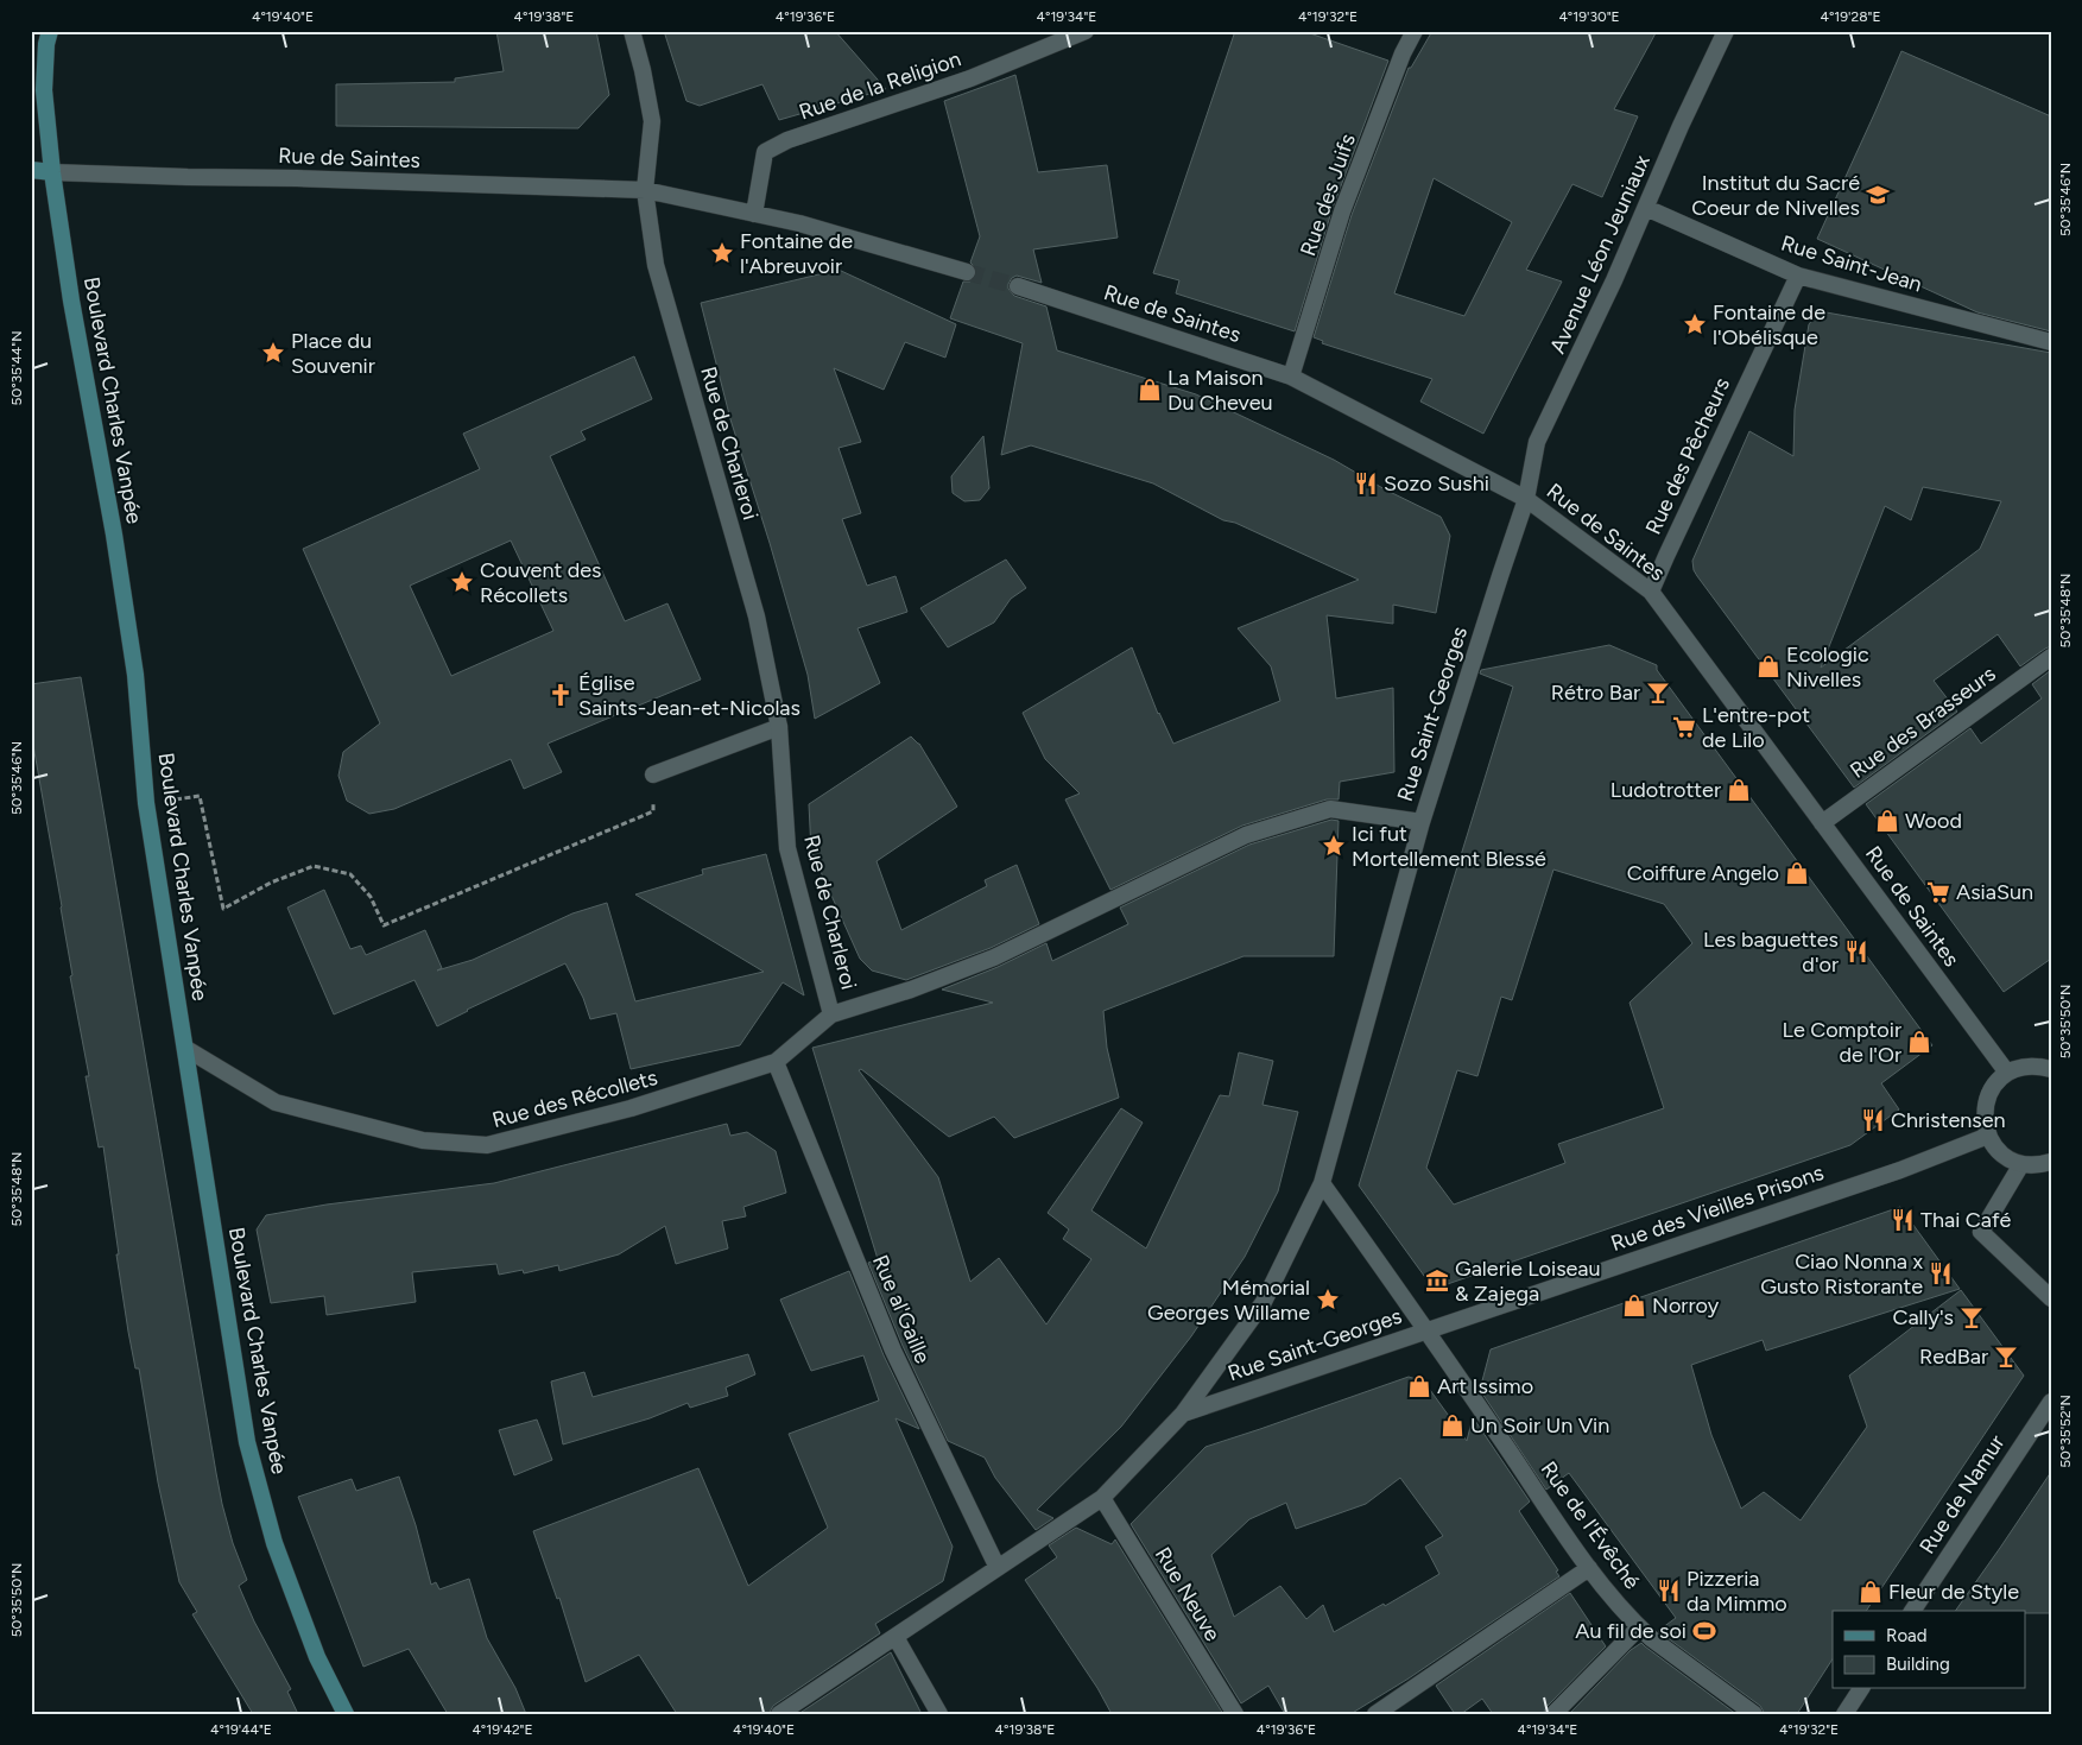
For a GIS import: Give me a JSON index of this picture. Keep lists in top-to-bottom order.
{
  "streets": {
    "main road": ["Boulevard Charles Vanpée"],
    "street": [
      "Rue de la Religion",
      "Rue de Saintes",
      "Rue des Juifs",
      "Avenue Léon Jeuniaux",
      "Rue Saint-Jean",
      "Rue de Charleroi",
      "Rue des Pêcheurs",
      "Rue Saint-Georges",
      "Rue des Brasseurs",
      "Rue des Récollets",
      "Rue des Vieilles Prisons",
      "Rue al'Gaille",
      "Rue de Namur",
      "Rue de l'Évêché",
      "Rue Neuve"
    ]
  },
  "crossings": [
    ["Rue de la Religion", "Rue de Saintes"],
    ["Rue de Saintes", "Rue des Juifs"],
    ["Rue de Saintes", "Avenue Léon Jeuniaux"],
    ["Rue de Saintes", "Boulevard Charles Vanpée"],
    ["Rue de Saintes", "Rue de Charleroi"],
    ["Rue de Saintes", "Rue des Pêcheurs"],
    ["Rue de Saintes", "Rue Saint-Georges"],
    ["Rue de Saintes", "Rue des Brasseurs"],
    ["Avenue Léon Jeuniaux", "Rue Saint-Jean"],
    ["Avenue Léon Jeuniaux", "Rue Saint-Georges"],
    ["Rue Saint-Jean", "Rue des Pêcheurs"],
    ["Boulevard Charles Vanpée", "Rue des Récollets"],
    ["Rue de Charleroi", "Rue Saint-Georges"],
    ["Rue de Charleroi", "Rue des Récollets"],
    ["Rue Saint-Georges", "Rue des Vieilles Prisons"],
    ["Rue Saint-Georges", "Rue al'Gaille"],
    ["Rue Saint-Georges", "Rue de l'Évêché"],
    ["Rue Saint-Georges", "Rue Neuve"],
    ["Rue des Récollets", "Rue al'Gaille"],
    ["Rue des Vieilles Prisons", "Rue de l'Évêché"]
  ],
  "places": {
    "school or university": ["Institut du Sacré Coeur de Nivelles"],
    "place": [
      "Fontaine de l'Abreuvoir",
      "Fontaine de l'Obélisque",
      "Place du Souvenir",
      "Couvent des Récollets",
      "Ici fut Mortellement Blessé",
      "Mémorial Georges Willame"
    ],
    "shop": [
      "La Maison Du Cheveu",
      "Ecologic Nivelles",
      "Ludotrotter",
      "Wood",
      "Coiffure Angelo",
      "Le Comptoir de l'Or",
      "Norroy",
      "Art Issimo",
      "Un Soir Un Vin",
      "Fleur de Style"
    ],
    "restaurant": [
      "Sozo Sushi",
      "Les baguettes d'or",
      "Christensen",
      "Thai Café",
      "Ciao Nonna x Gusto Ristorante",
      "Pizzeria da Mimmo"
    ],
    "bar": ["Rétro Bar", "Cally's", "RedBar"],
    "church": ["Église Saints-Jean-et-Nicolas"],
    "supermarket": ["L'entre-pot de Lilo", "AsiaSun"],
    "museum": ["Galerie Loiseau & Zajega"],
    "sports": ["Au fil de soi"]
  },
  "legend": ["Road", "Building"],
  "coordinates": [
    "4°19'40\"E",
    "4°19'38\"E",
    "4°19'36\"E",
    "4°19'34\"E",
    "4°19'32\"E",
    "4°19'30\"E",
    "4°19'28\"E",
    "50°35'46\"N",
    "50°35'44\"N",
    "50°35'48\"N",
    "50°35'50\"N",
    "50°35'52\"N",
    "4°19'44\"E",
    "4°19'42\"E"
  ]
}
